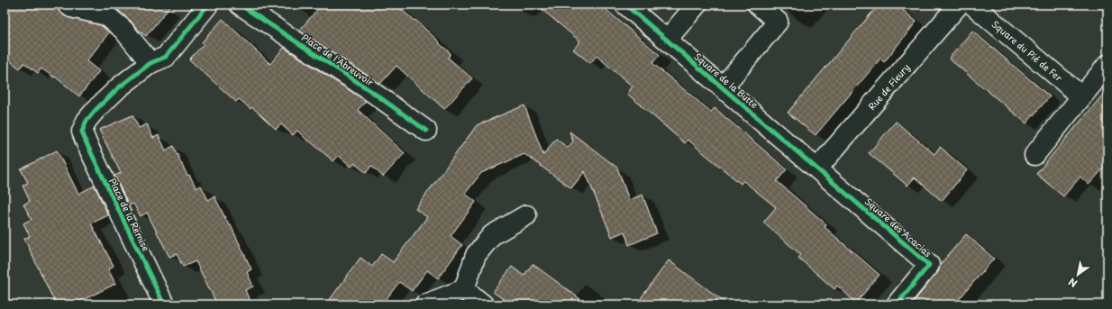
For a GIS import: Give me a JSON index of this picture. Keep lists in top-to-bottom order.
{
  "streets": {
    "street": [
      "Square du Pié de Fer",
      "Place de l'Abreuvoir",
      "Square de la Butte",
      "Rue de Fleury",
      "Place de la Remise",
      "Square des Acacias"
    ]
  },
  "crossings": [
    ["Square de la Butte", "Rue de Fleury"],
    ["Square de la Butte", "Square des Acacias"],
    ["Rue de Fleury", "Square des Acacias"]
  ],
  "north": "bottom left"
}
